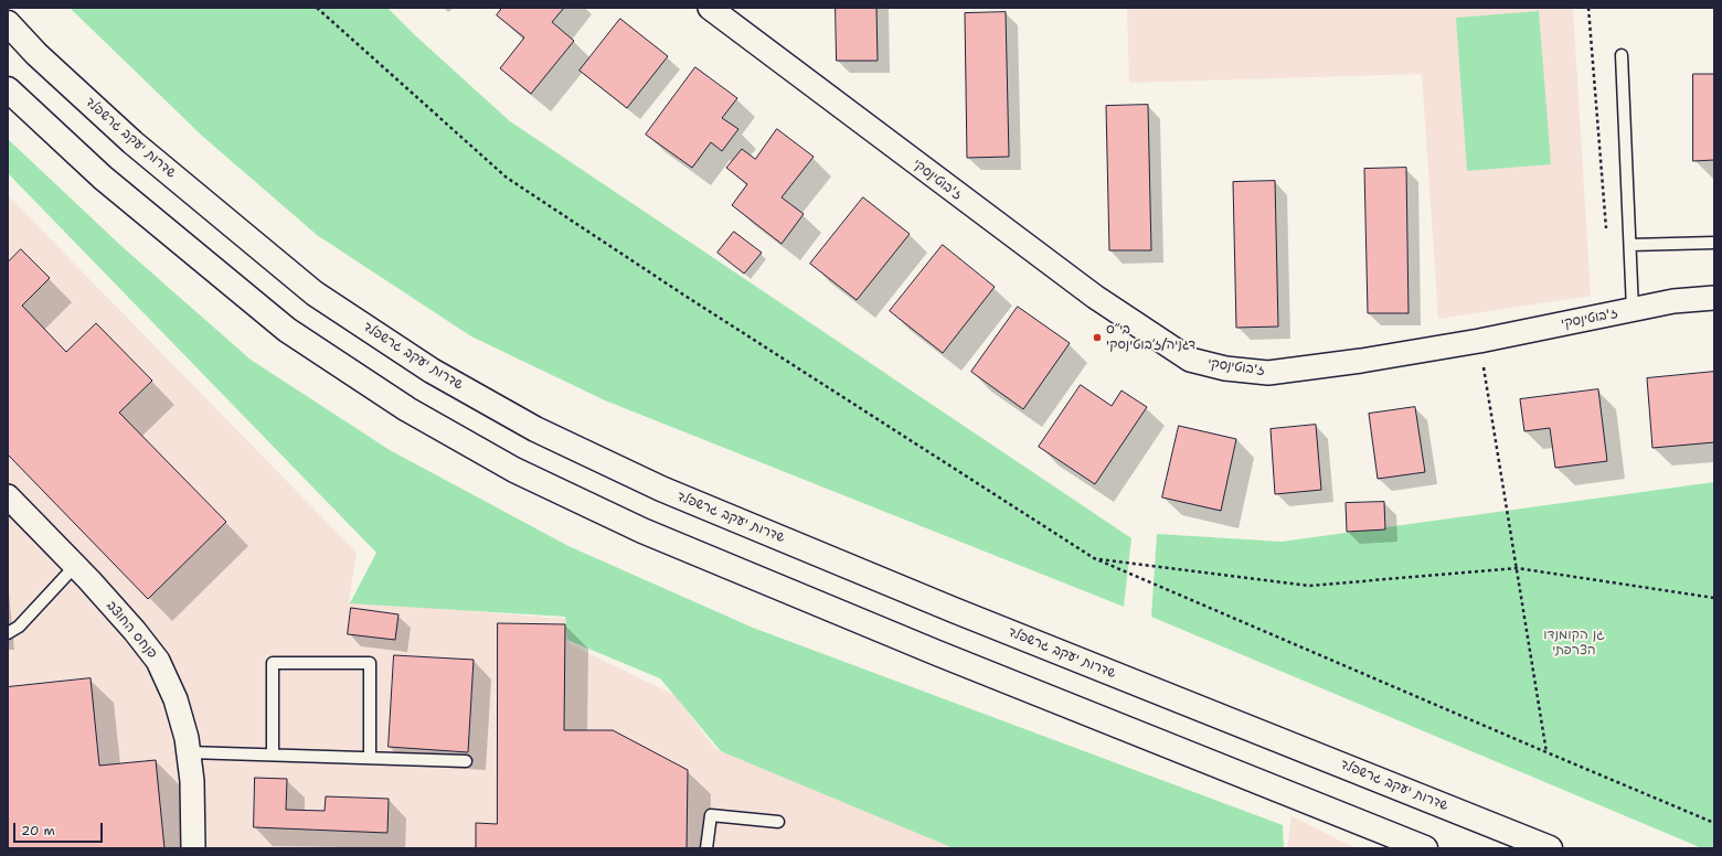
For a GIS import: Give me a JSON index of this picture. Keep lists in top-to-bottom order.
{
  "streets": {
    "main road": ["שדרות יעקב גרשפלד"],
    "street": ["ז'בוטינסקי", "פנחס החוצב"]
  },
  "parks": ["גן הקומנדו הצרפתי"],
  "places": ["בי״ס דגניה/ז׳בוטינסקי"],
  "scale_bar": "20 m"
}
